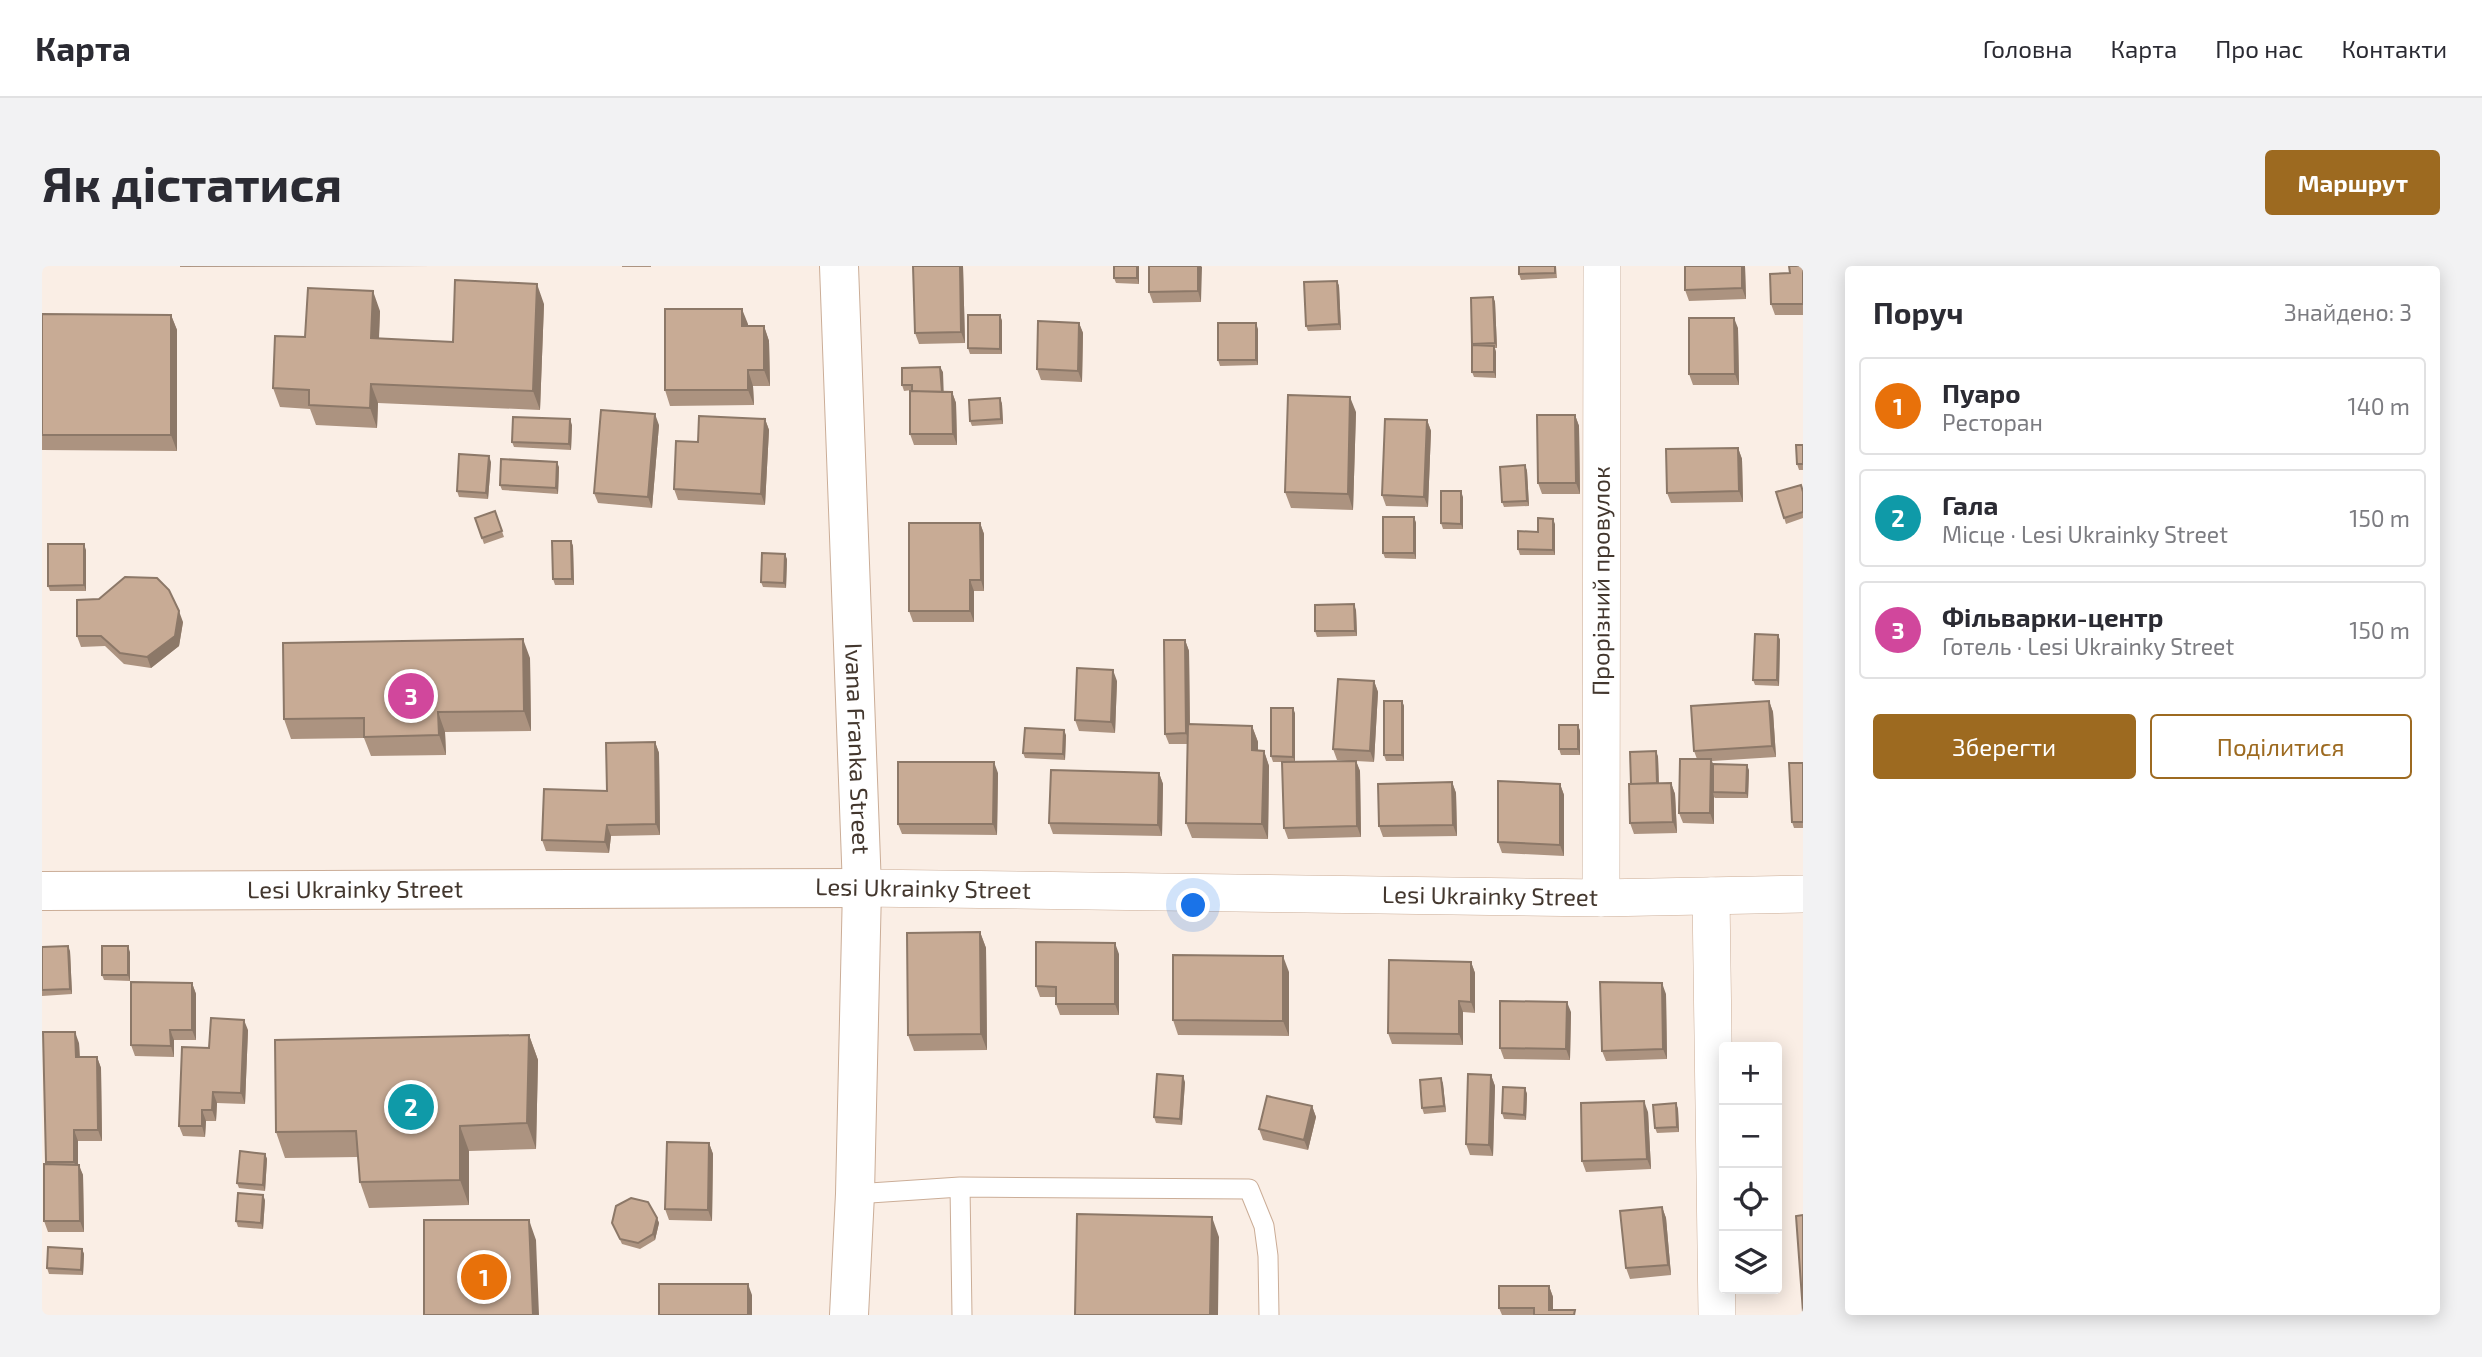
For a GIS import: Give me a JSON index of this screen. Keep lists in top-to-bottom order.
{
  "streets": {
    "street": ["Прорізний провулок", "Ivana Franka Street", "Lesi Ukrainky Street"]
  },
  "crossings": [
    ["Прорізний провулок", "Lesi Ukrainky Street"],
    ["Ivana Franka Street", "Lesi Ukrainky Street"]
  ],
  "page": {
    "header": "Карта",
    "nav": [
      "Головна",
      "Карта",
      "Про нас",
      "Контакти"
    ],
    "buttons": [
      "Маршрут",
      ["Зберегти", "Поділитися"]
    ],
    "title": "Як дістатися",
    "heading": ["Поруч", "Знайдено: 3"],
    "list": [
      {
        "mark": "1",
        "name": "Пуаро",
        "note": "Ресторан",
        "value": "140 m"
      },
      {
        "mark": "2",
        "name": "Гала",
        "note": "Місце · Lesi Ukrainky Street",
        "value": "150 m"
      },
      {
        "mark": "3",
        "name": "Фільварки-центр",
        "note": "Готель · Lesi Ukrainky Street",
        "value": "150 m"
      }
    ],
    "pins": ["3", "2", "1"],
    "map_buttons": ["+", "−"]
  }
}
